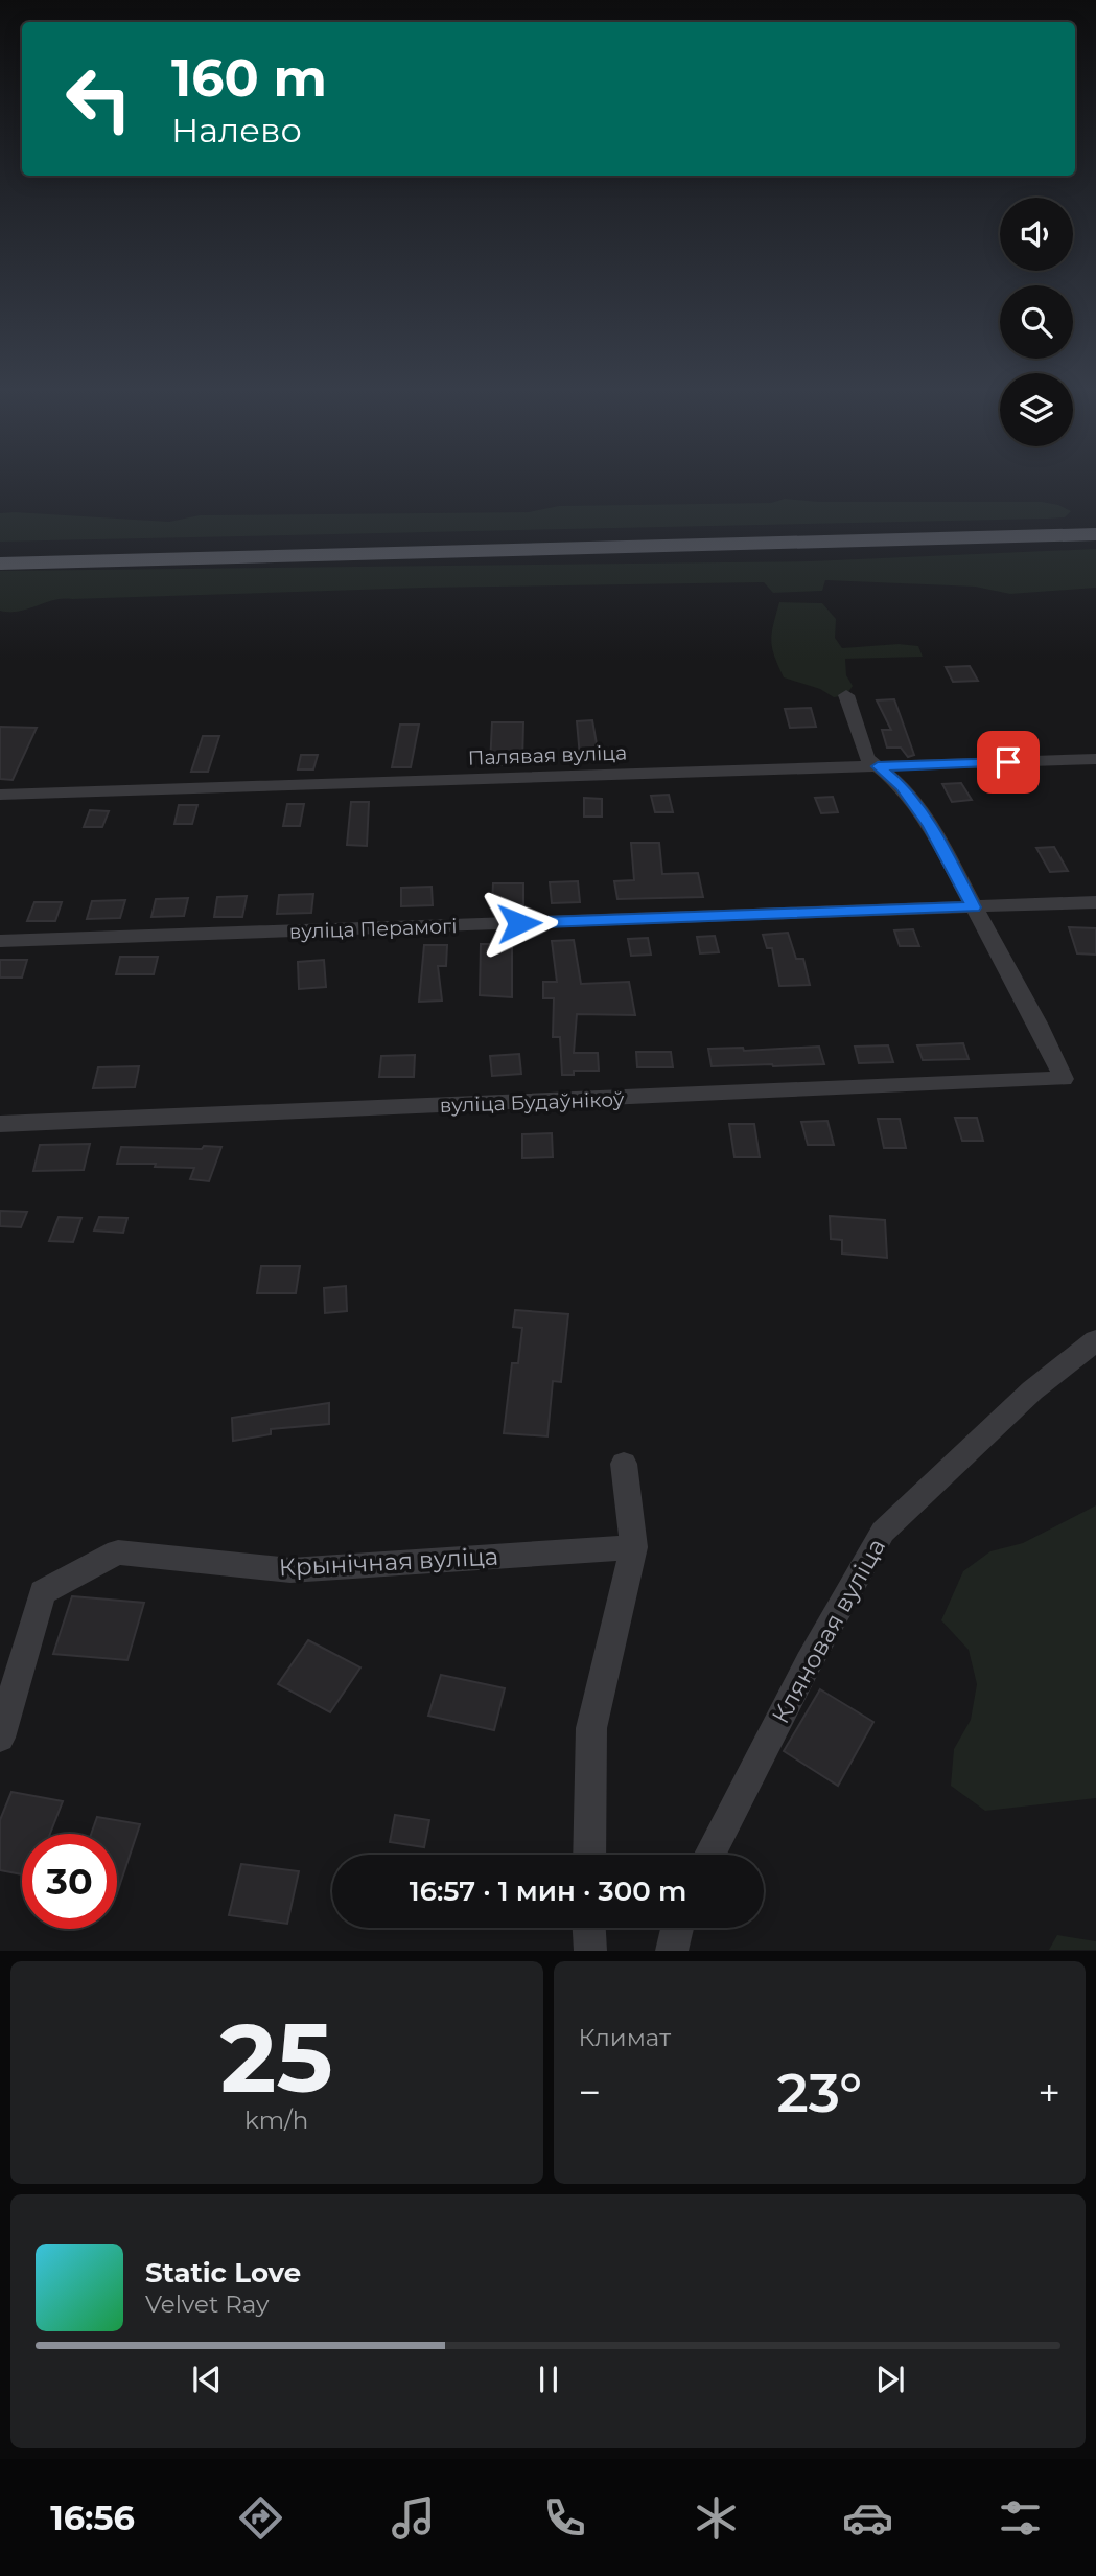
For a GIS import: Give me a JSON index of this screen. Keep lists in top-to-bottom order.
{
  "streets": {
    "street": [
      "Палявая вуліца",
      "вуліца Перамогі",
      "вуліца Будаўнікоў",
      "Крынічная вуліца",
      "Кляновая вуліца"
    ]
  },
  "crossings": [
    ["вуліца Перамогі", "вуліца Будаўнікоў"]
  ],
  "page": {
    "turn": ["160 m", "Налево"],
    "limit": "30",
    "trip": "16:57 · 1 мин · 300 m",
    "tile": [
      ["25", "km/h"],
      "Климат"
    ],
    "heat": ["−", "23°", "+"],
    "song": ["Static Love", "Velvet Ray"],
    "tabs": "16:56"
  }
}
